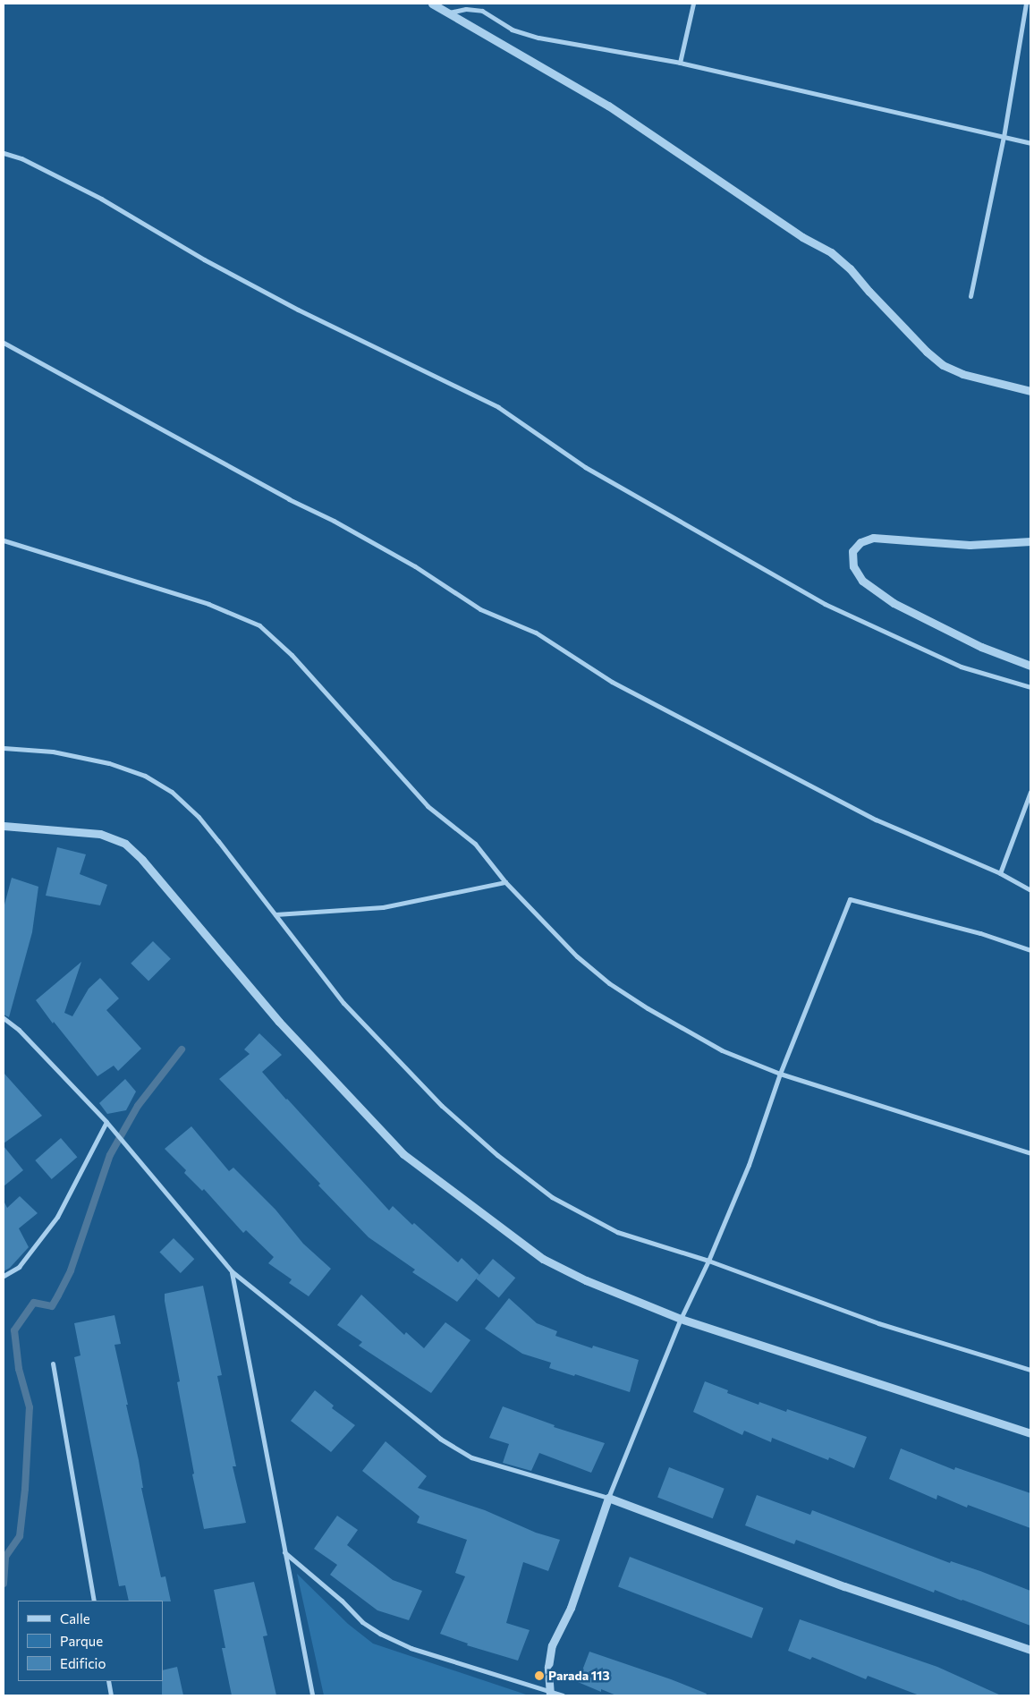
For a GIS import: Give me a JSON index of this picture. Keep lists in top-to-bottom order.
{
  "places": ["Parada 113"],
  "legend": ["Calle", "Parque", "Edificio"]
}
